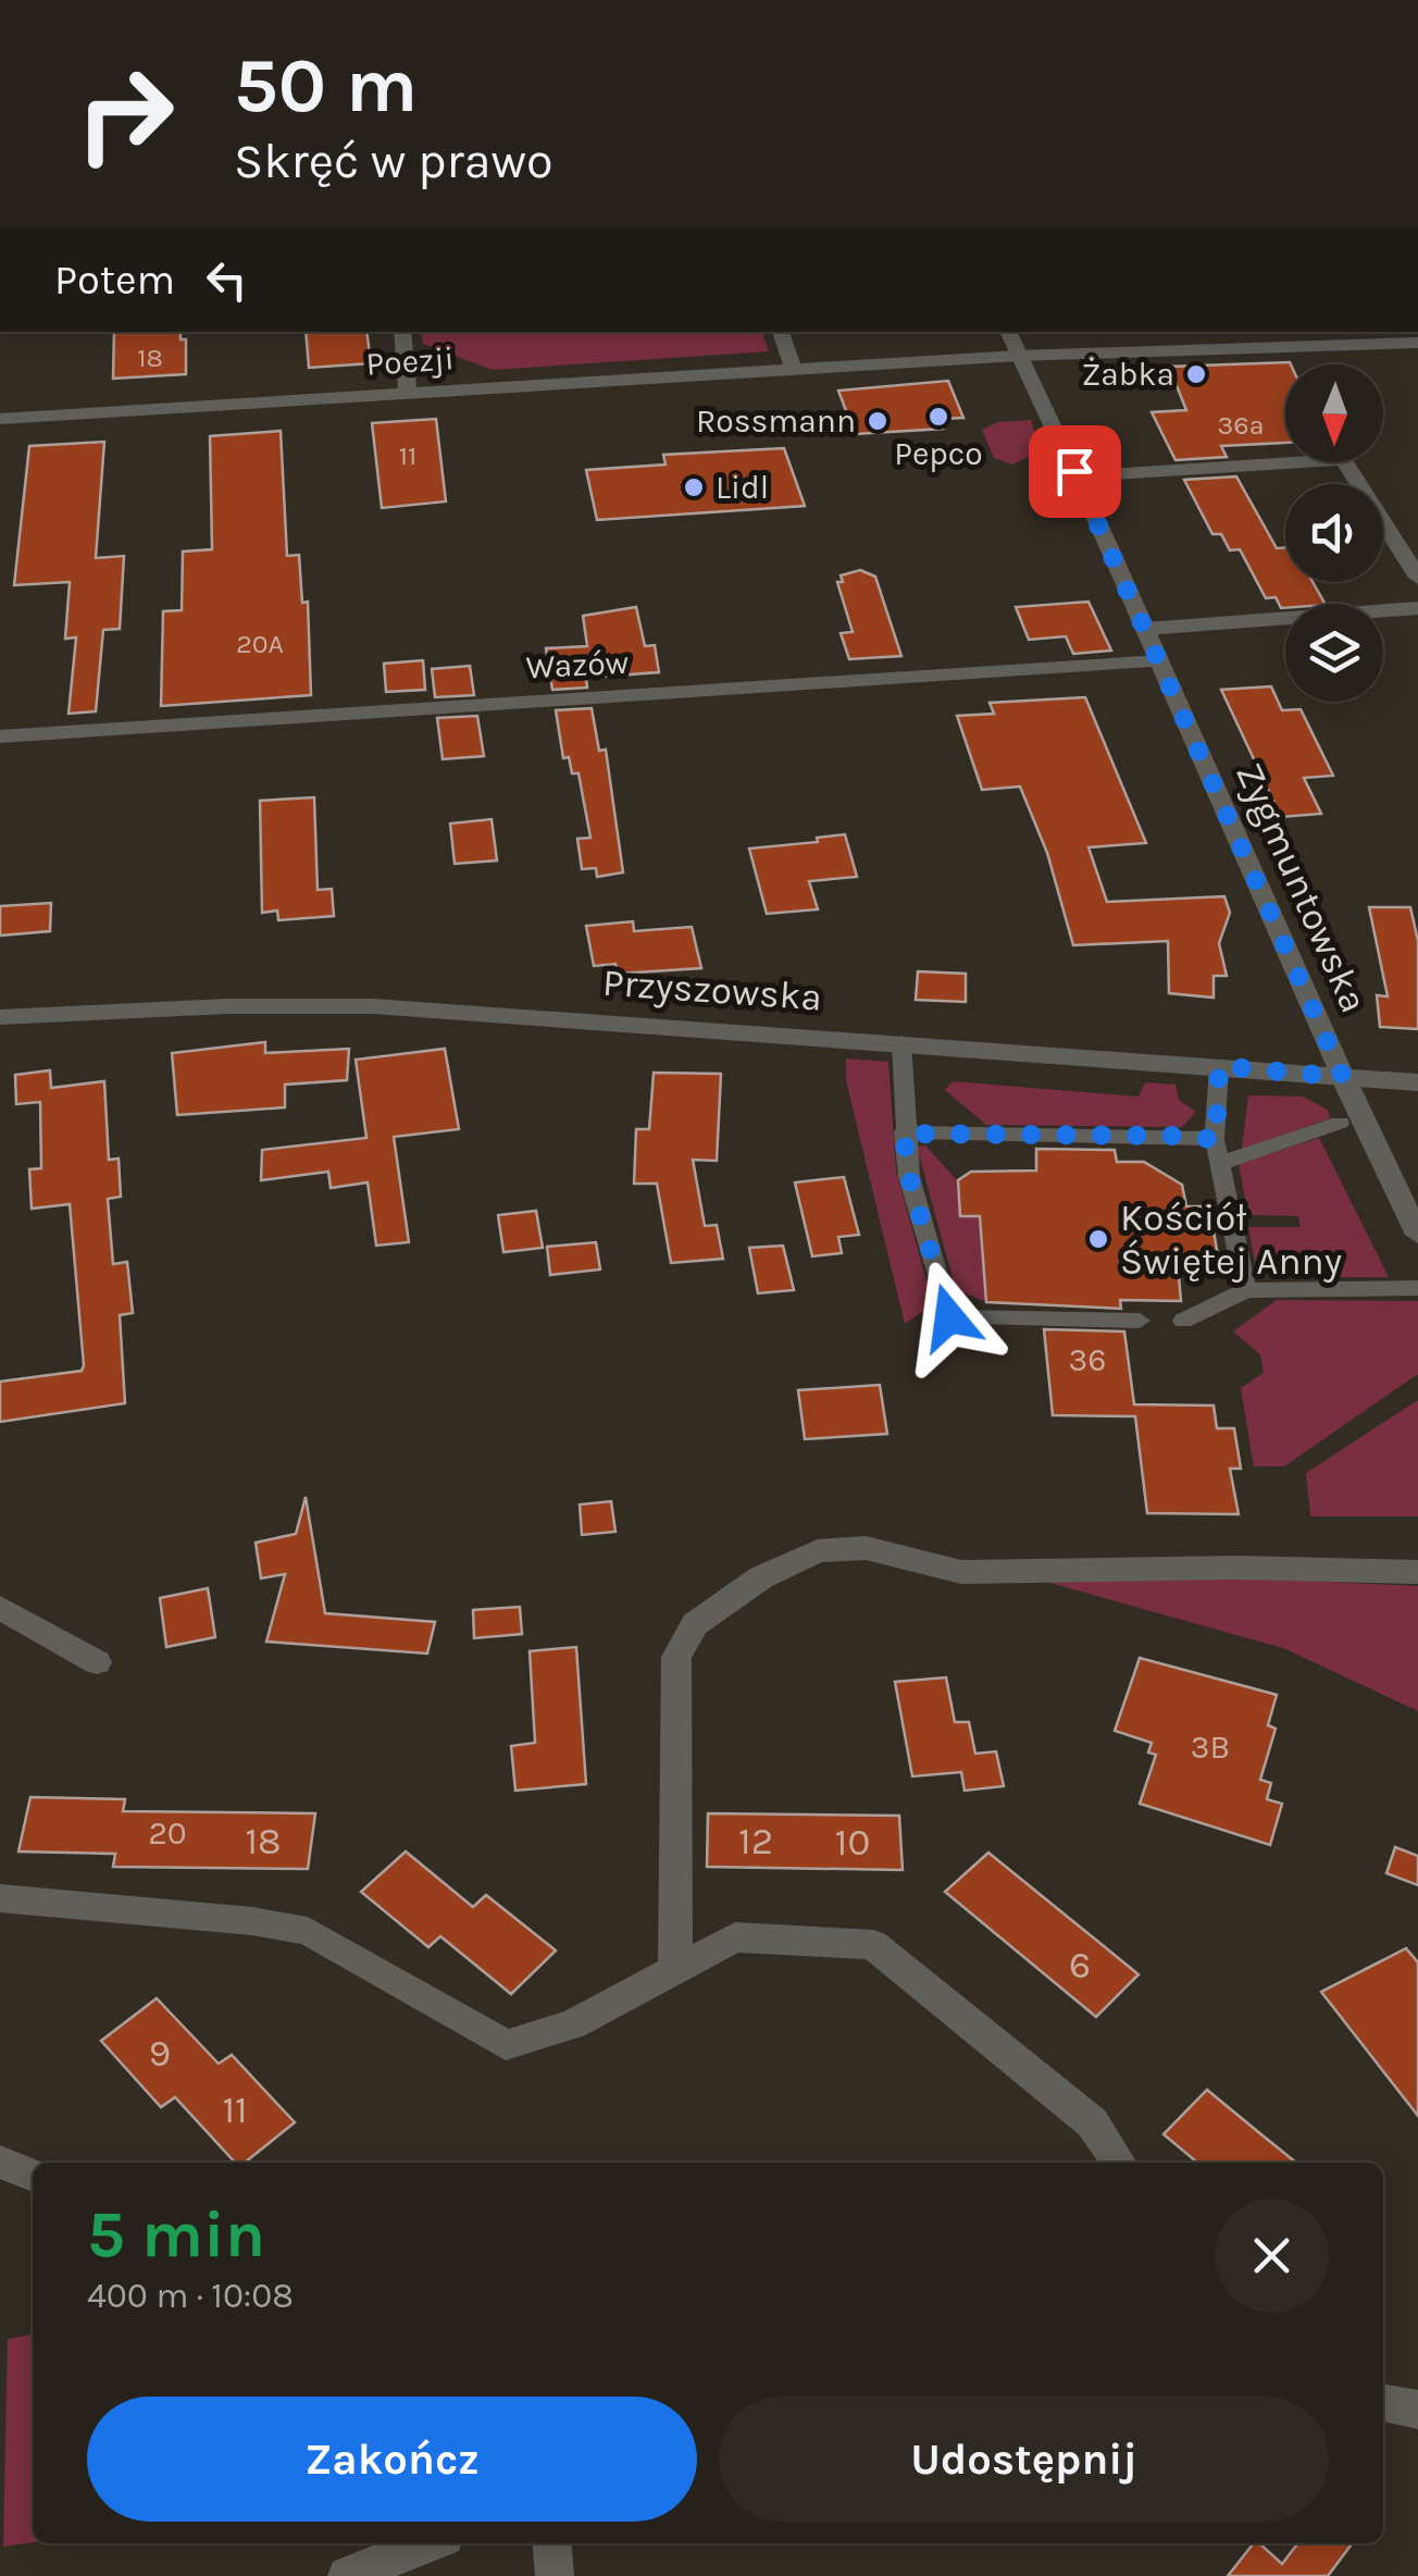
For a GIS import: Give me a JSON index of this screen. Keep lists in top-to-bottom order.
{
  "streets": {
    "street": [
      "Poezji",
      "Wazów",
      "Zygmuntowska",
      "Przyszowska"
    ]
  },
  "crossings": [
    ["Poezji", "Zygmuntowska"],
    ["Wazów", "Zygmuntowska"],
    ["Zygmuntowska", "Przyszowska"]
  ],
  "places": [
    "Żabka",
    "Pepco",
    "Rossmann",
    "Lidl",
    "Kościół Świętej Anny"
  ],
  "house_numbers": [
    "18",
    "36a",
    "11",
    "20A",
    "36",
    "3B",
    "20",
    "18",
    "12",
    "10",
    "6",
    "9",
    "11"
  ],
  "north": "bottom",
  "page": {
    "turn": ["50 m", "Skręć w prawo"],
    "then": "Potem",
    "heading": ["5 min", "400 m · 10:08"],
    "buttons": ["Zakończ", "Udostępnij"]
  }
}
